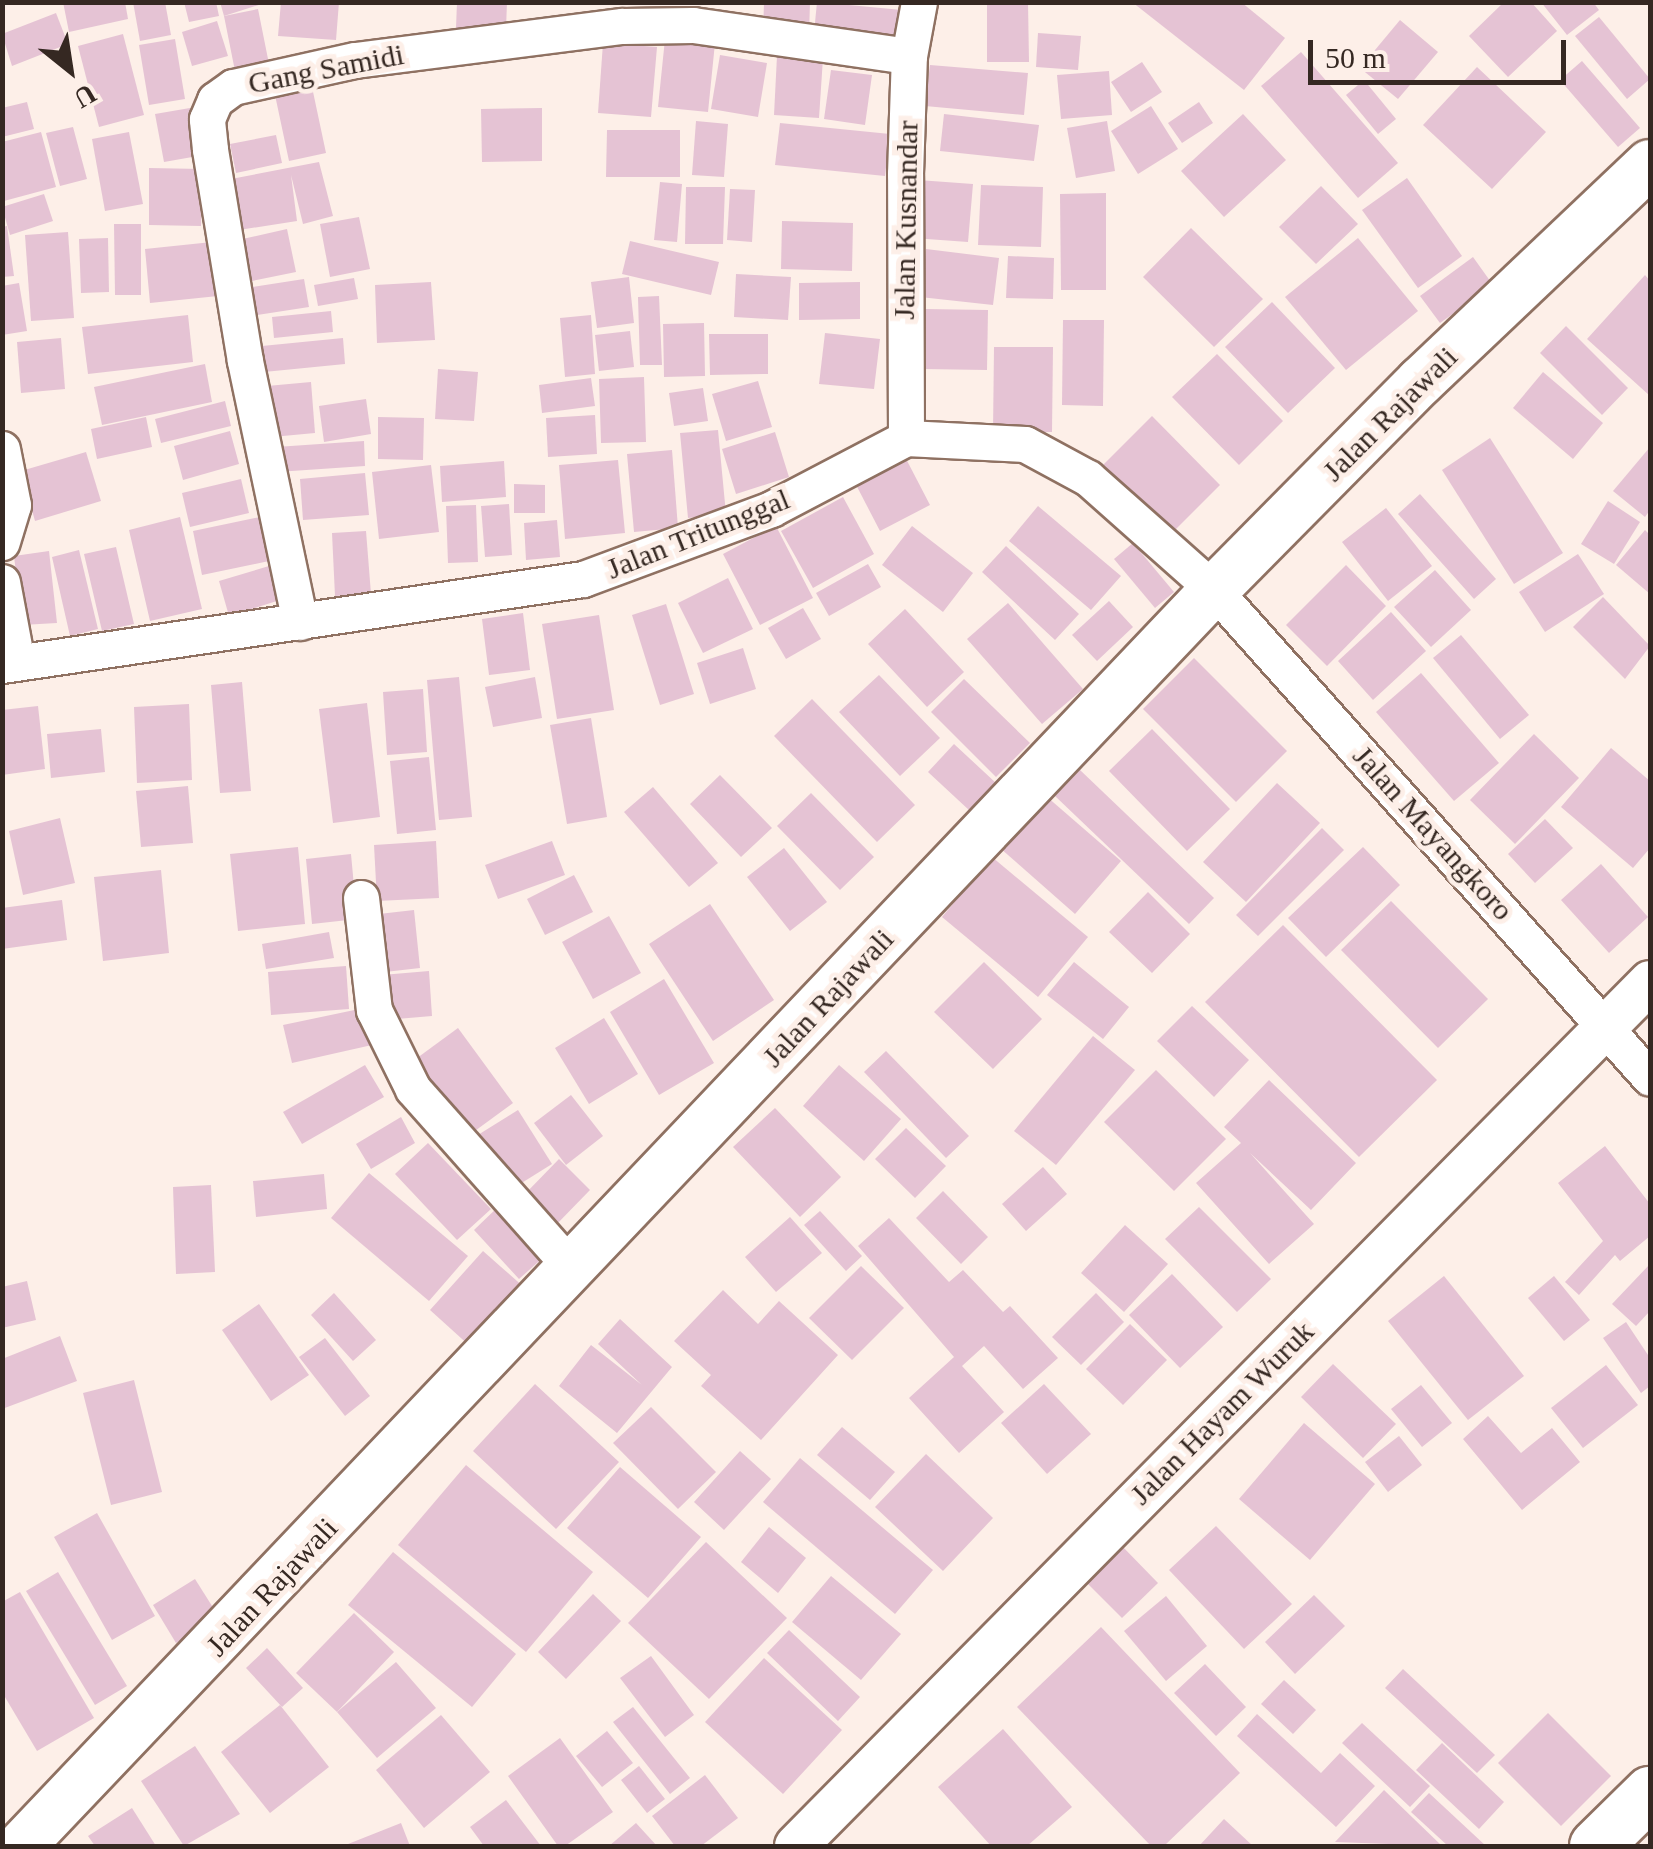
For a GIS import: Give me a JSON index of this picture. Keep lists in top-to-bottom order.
{
  "streets": {
    "main road": ["Jalan Rajawali"],
    "street": [
      "Gang Samidi",
      "Jalan Kusnandar",
      "Jalan Tritunggal",
      "Jalan Mayangkoro",
      "Jalan Hayam Wuruk"
    ]
  },
  "crossings": [
    ["Gang Samidi", "Jalan Kusnandar"],
    ["Gang Samidi", "Jalan Tritunggal"],
    ["Jalan Kusnandar", "Jalan Tritunggal"],
    ["Jalan Rajawali", "Jalan Tritunggal"],
    ["Jalan Rajawali", "Jalan Mayangkoro"],
    ["Jalan Tritunggal", "Jalan Mayangkoro"],
    ["Jalan Mayangkoro", "Jalan Hayam Wuruk"]
  ],
  "scale_bar": "50 m",
  "north": "bottom right"
}
